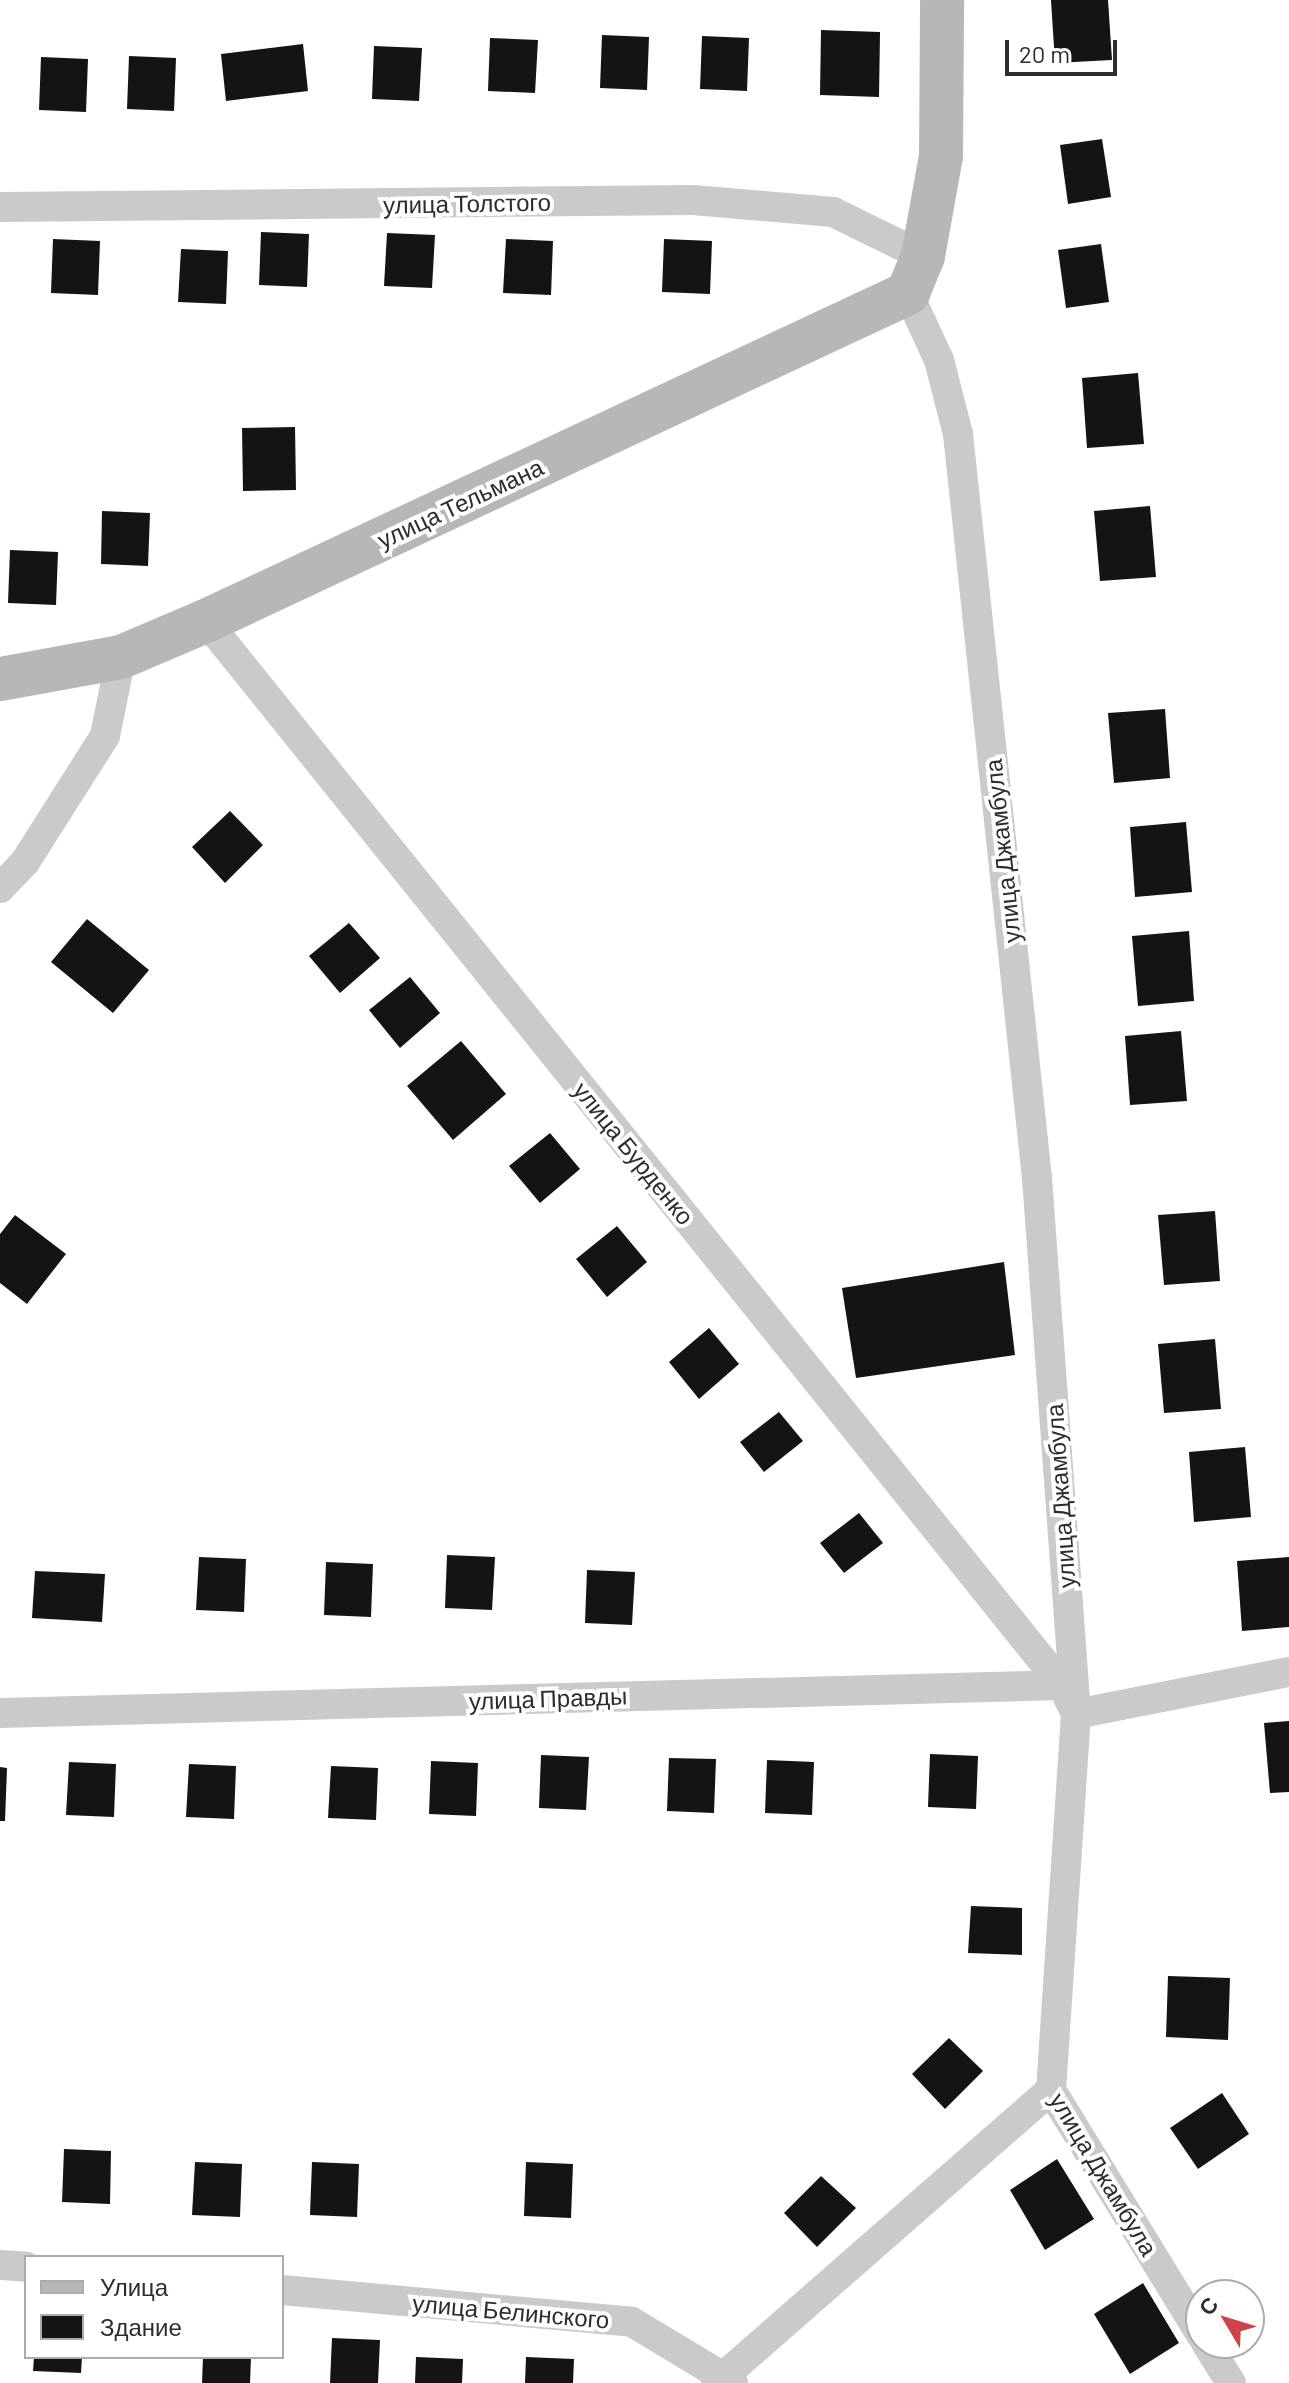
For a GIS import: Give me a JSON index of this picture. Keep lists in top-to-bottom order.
{
  "streets": {
    "main road": ["улица Тельмана"],
    "street": [
      "улица Толстого",
      "улица Джамбула",
      "улица Бурденко",
      "улица Правды",
      "улица Белинского"
    ]
  },
  "crossings": [
    ["улица Толстого", "улица Тельмана"],
    ["улица Толстого", "улица Джамбула"],
    ["улица Тельмана", "улица Джамбула"],
    ["улица Тельмана", "улица Бурденко"],
    ["улица Бурденко", "улица Правды"]
  ],
  "legend": ["Улица", "Здание"],
  "scale_bar": "20 m",
  "north": "top left"
}
